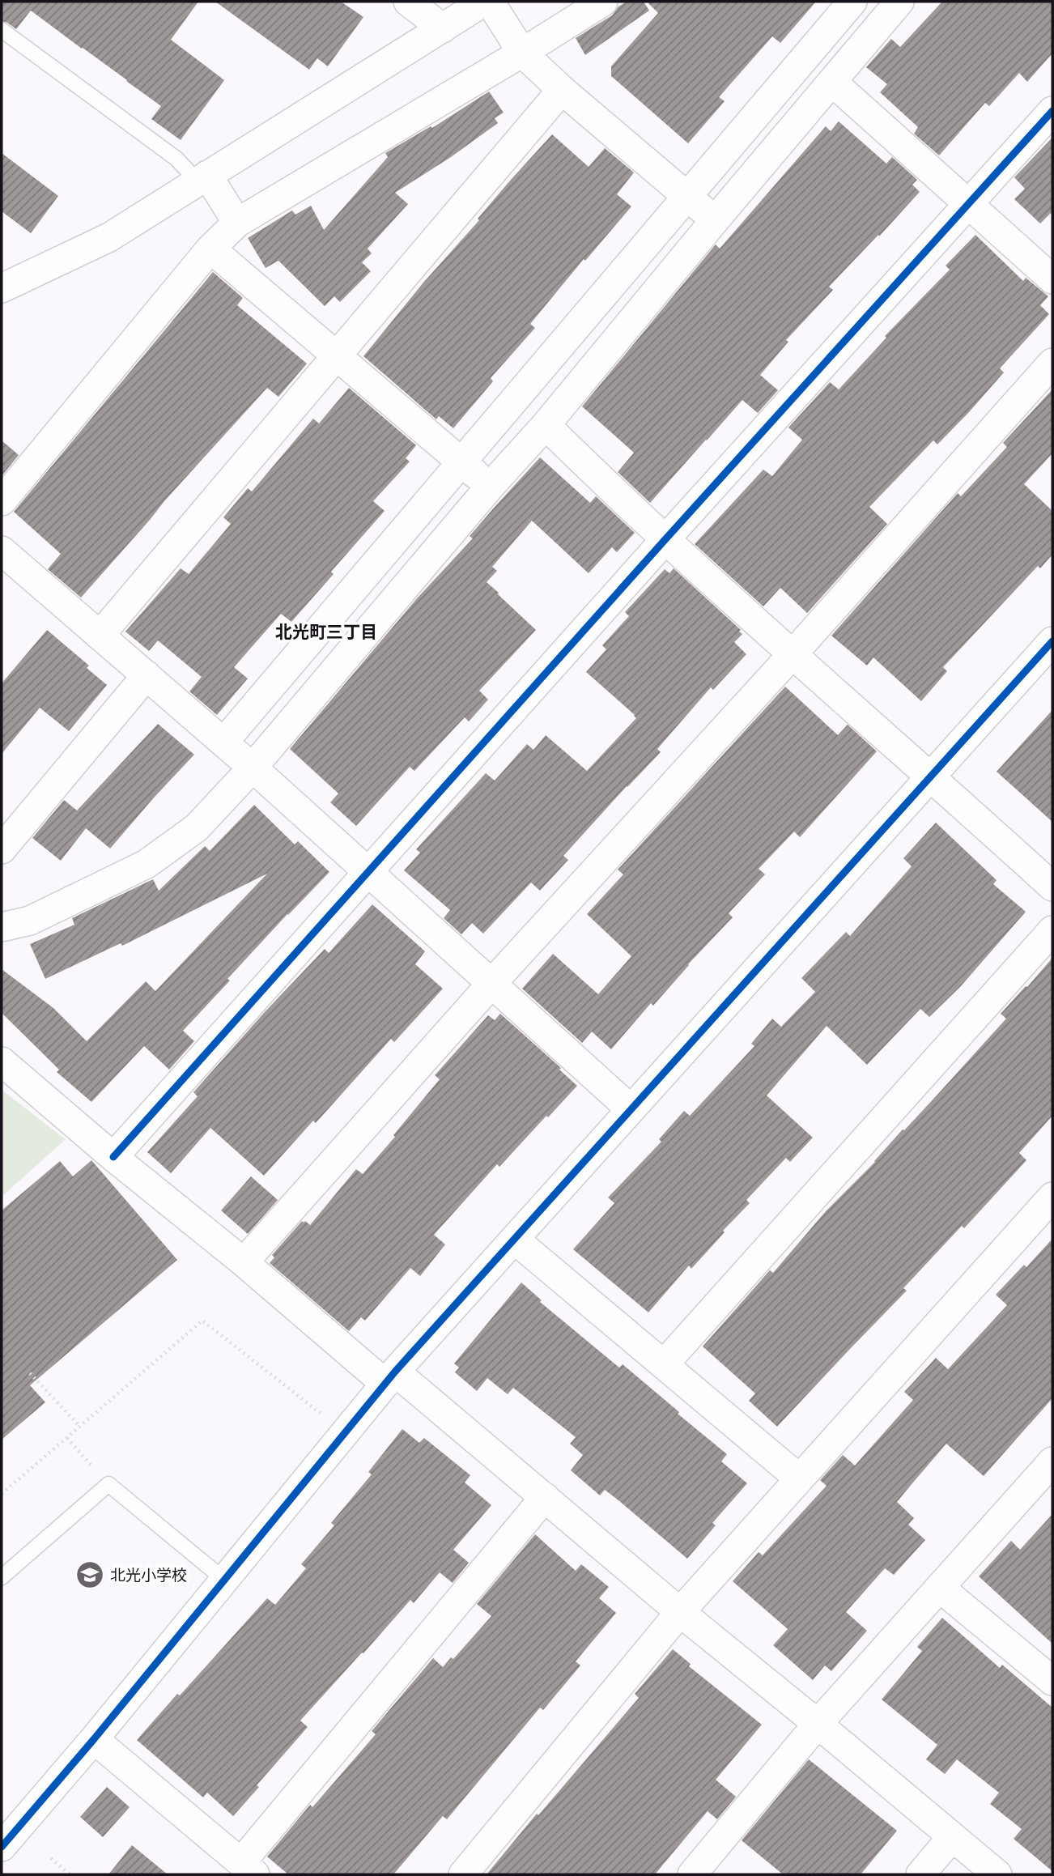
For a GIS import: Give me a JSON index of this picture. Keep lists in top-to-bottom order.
{
  "districts": ["北光町三丁目"],
  "places": {
    "school or university": ["北光小学校"]
  }
}
